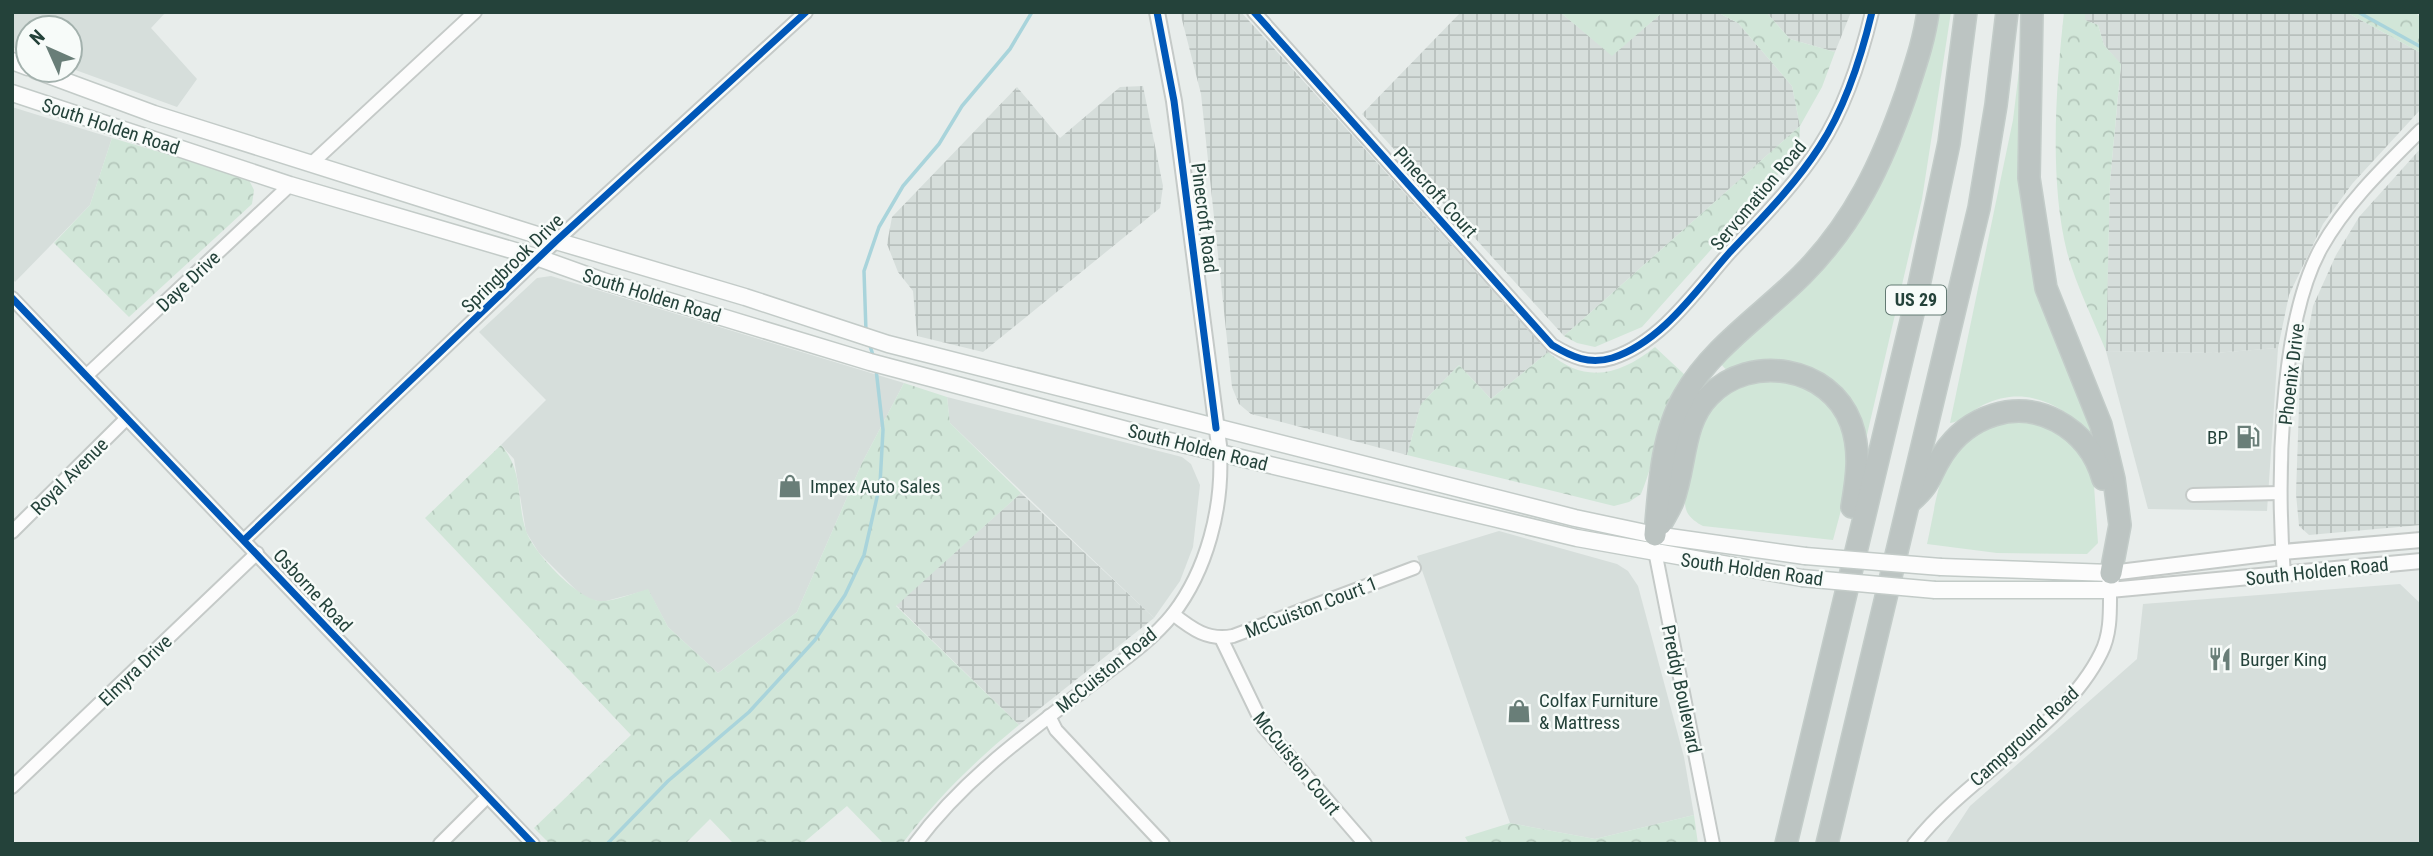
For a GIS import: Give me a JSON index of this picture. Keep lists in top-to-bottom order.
{
  "streets": {
    "highway": ["US 29"],
    "main road": ["South Holden Road"],
    "street": [
      "Pinecroft Court",
      "Servomation Road",
      "Pinecroft Road",
      "Springbrook Drive",
      "Daye Drive",
      "Phoenix Drive",
      "Royal Avenue",
      "Osborne Road",
      "McCuiston Court 1",
      "Elmyra Drive",
      "McCuiston Road",
      "Preddy Boulevard",
      "Campground Road",
      "McCuiston Court"
    ]
  },
  "crossings": [
    ["South Holden Road", "Pinecroft Road"],
    ["South Holden Road", "Springbrook Drive"],
    ["South Holden Road", "Daye Drive"],
    ["South Holden Road", "Phoenix Drive"],
    ["South Holden Road", "McCuiston Road"],
    ["South Holden Road", "Preddy Boulevard"],
    ["South Holden Road", "Campground Road"],
    ["Pinecroft Court", "Servomation Road"],
    ["Pinecroft Road", "McCuiston Road"],
    ["Springbrook Drive", "Osborne Road"],
    ["Daye Drive", "Osborne Road"],
    ["Royal Avenue", "Osborne Road"],
    ["Osborne Road", "Elmyra Drive"],
    ["McCuiston Court 1", "McCuiston Road"],
    ["McCuiston Court 1", "McCuiston Court"]
  ],
  "places": {
    "fuel station": ["BP"],
    "shop": ["Impex Auto Sales", "Colfax Furniture & Mattress"],
    "restaurant": ["Burger King"]
  },
  "north": "top left"
}
